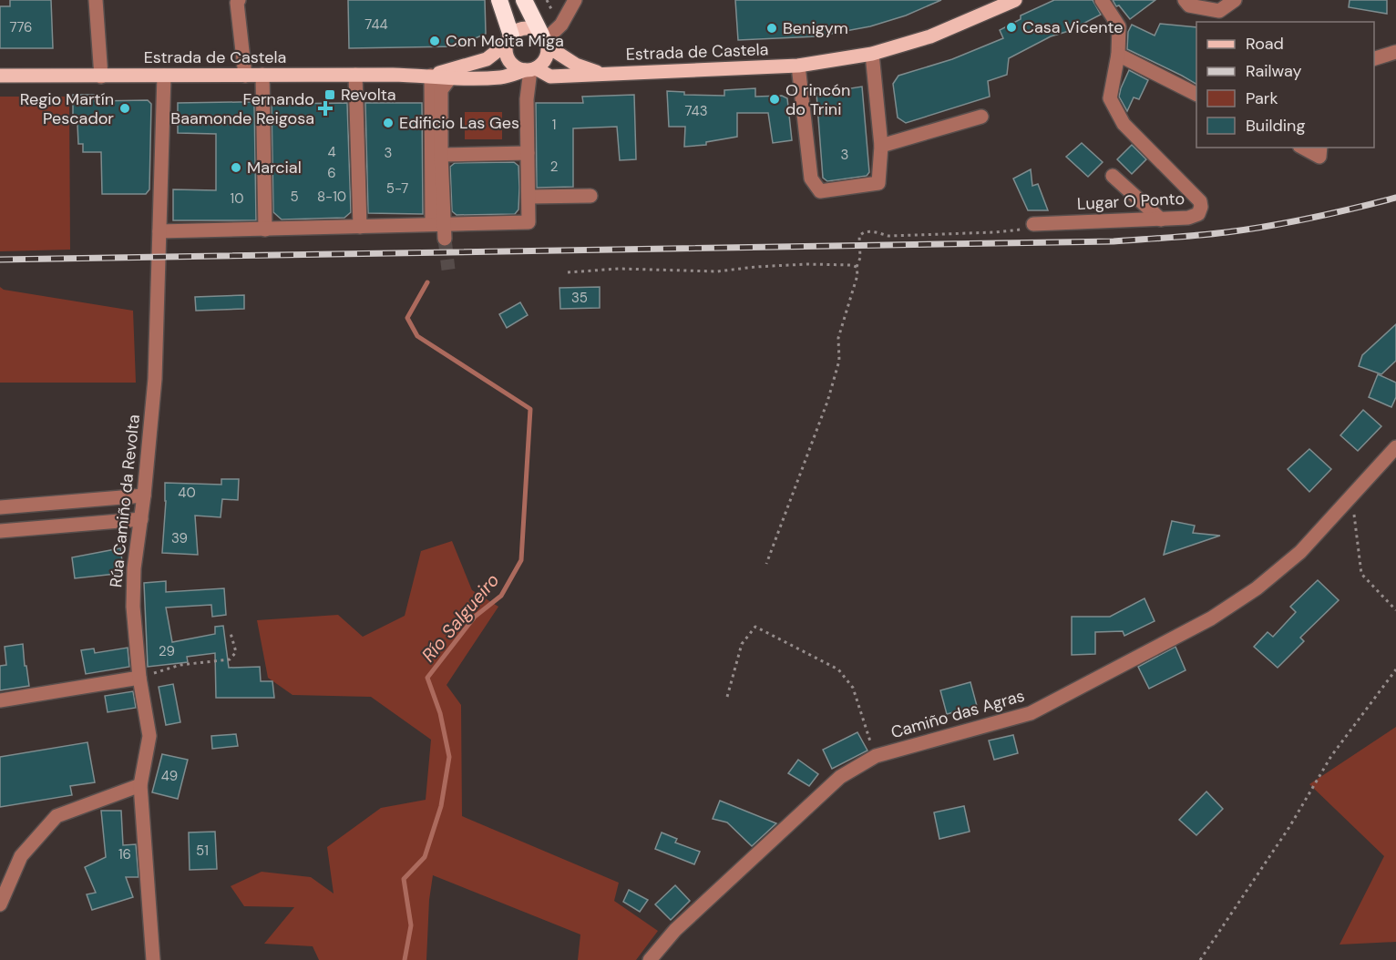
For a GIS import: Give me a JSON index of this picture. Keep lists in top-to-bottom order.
{
  "streets": {
    "main road": ["Estrada de Castela"],
    "street": ["Lugar O Ponto", "Rúa Camiño da Revolta", "Camiño das Agras"]
  },
  "crossings": [
    ["Estrada de Castela", "Rúa Camiño da Revolta"]
  ],
  "water": ["Río Salgueiro"],
  "places": {
    "other": [
      "Casa Vicente",
      "Benigym",
      "Con Moita Miga",
      "O rincón do Trini",
      "Regio Martín Pescador",
      "Edificio Las Ges",
      "Marcial"
    ],
    "transit": ["Revolta"],
    "health": ["Fernando Baamonde Reigosa"]
  },
  "house_numbers": [
    "744",
    "776",
    "743",
    "1",
    "4",
    "3",
    "3",
    "2",
    "6",
    "5-7",
    "5",
    "8-10",
    "10",
    "35",
    "40",
    "39",
    "29",
    "49",
    "51",
    "16"
  ],
  "legend": [
    "Road",
    "Railway",
    "Park",
    "Building"
  ]
}
